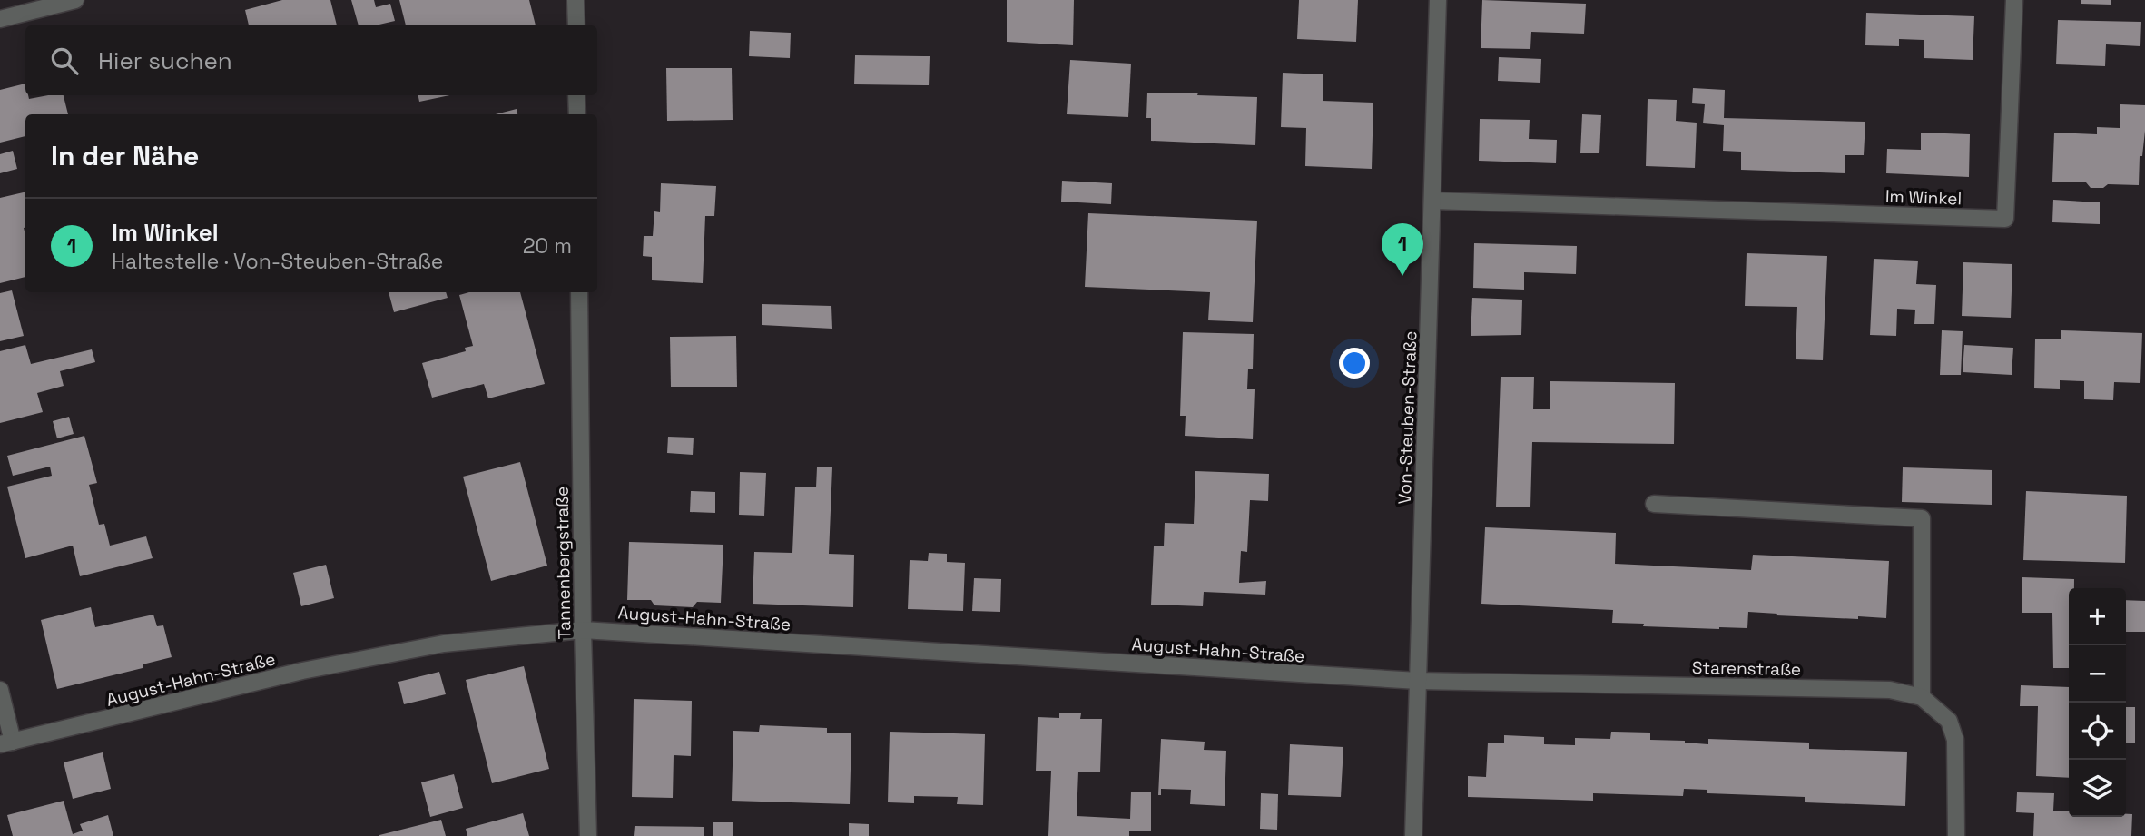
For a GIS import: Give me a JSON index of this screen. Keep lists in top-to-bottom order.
{
  "streets": {
    "street": [
      "Im Winkel",
      "Von-Steuben-Straße",
      "Tannenbergstraße",
      "August-Hahn-Straße",
      "Starenstraße"
    ]
  },
  "crossings": [
    ["Im Winkel", "Von-Steuben-Straße"],
    ["Von-Steuben-Straße", "August-Hahn-Straße"],
    ["Von-Steuben-Straße", "Starenstraße"],
    ["Tannenbergstraße", "August-Hahn-Straße"],
    ["August-Hahn-Straße", "Starenstraße"]
  ],
  "page": {
    "search": "Hier suchen",
    "heading": "In der Nähe",
    "list": [
      {
        "mark": "1",
        "name": "Im Winkel",
        "note": "Haltestelle · Von-Steuben-Straße",
        "value": "20 m"
      }
    ],
    "pins": "1",
    "map_buttons": ["+", "−"]
  }
}
